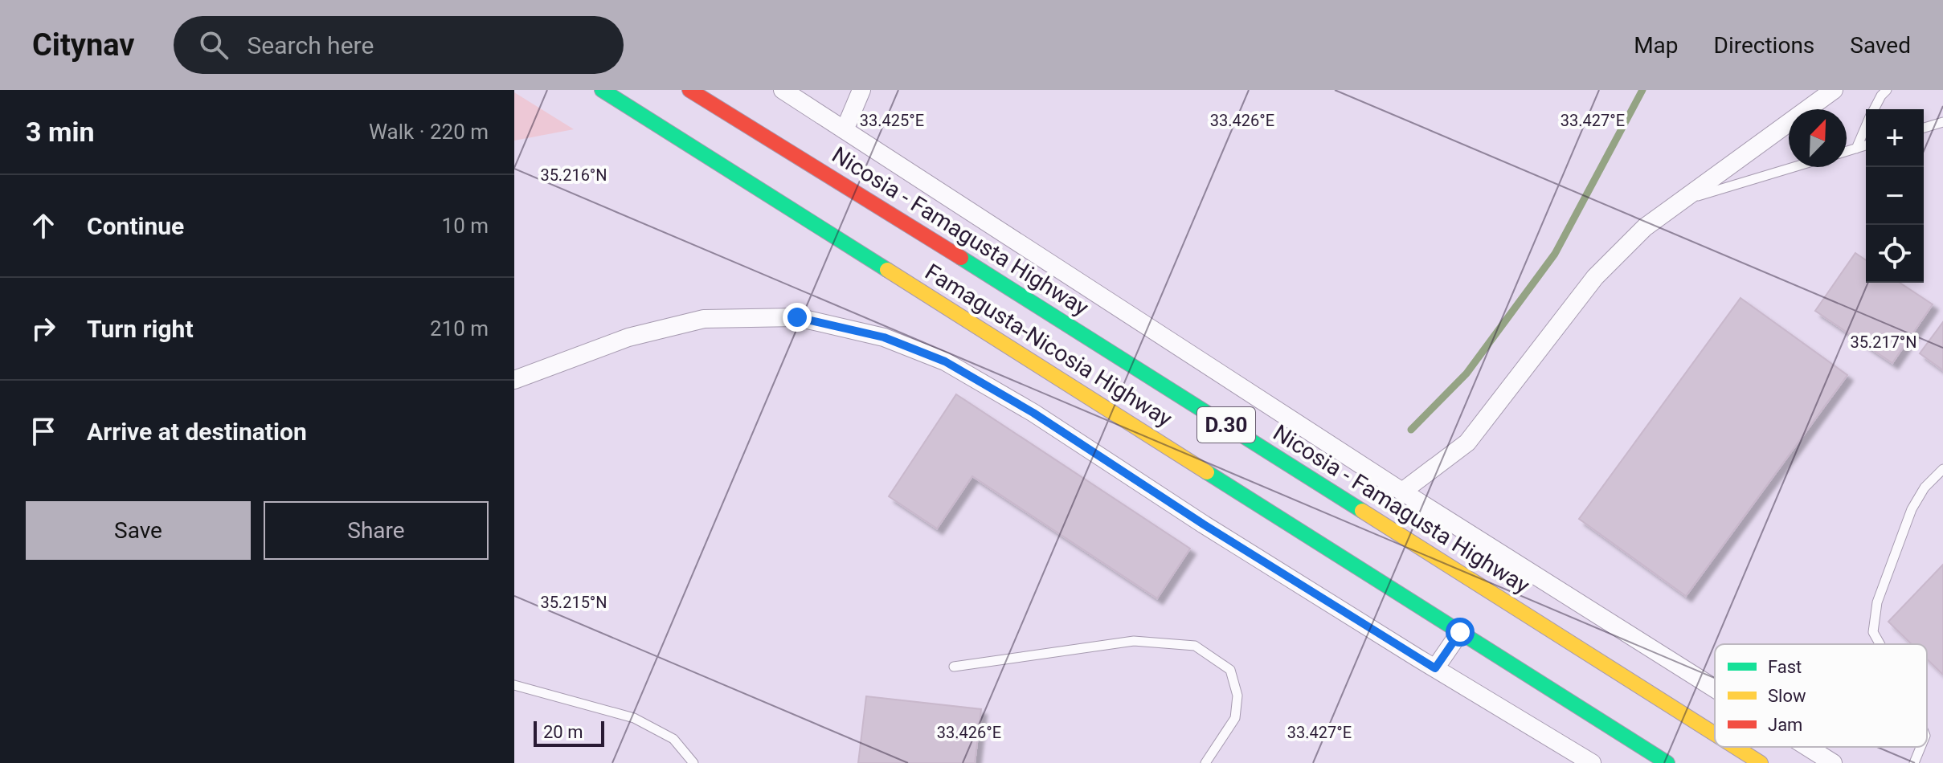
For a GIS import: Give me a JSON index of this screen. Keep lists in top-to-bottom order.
{
  "streets": {
    "highway": ["Nicosia - Famagusta Highway", "Famagusta-Nicosia Highway", "D.30"]
  },
  "legend": ["Fast", "Slow", "Jam"],
  "scale_bar": "20 m",
  "north": "top right",
  "page": {
    "header": "Citynav",
    "search": "Search here",
    "nav": ["Map", "Directions", "Saved"],
    "heading": ["3 min", "Walk · 220 m"],
    "map_buttons": ["+", "−"],
    "list": [
      ["Continue", "10 m"],
      ["Turn right", "210 m"],
      "Arrive at destination"
    ],
    "buttons": ["Save", "Share"],
    "scale": "20 m"
  },
  "coordinates": [
    "33.425°E",
    "33.426°E",
    "33.427°E",
    "35.216°N",
    "35.217°N",
    "35.215°N"
  ]
}
